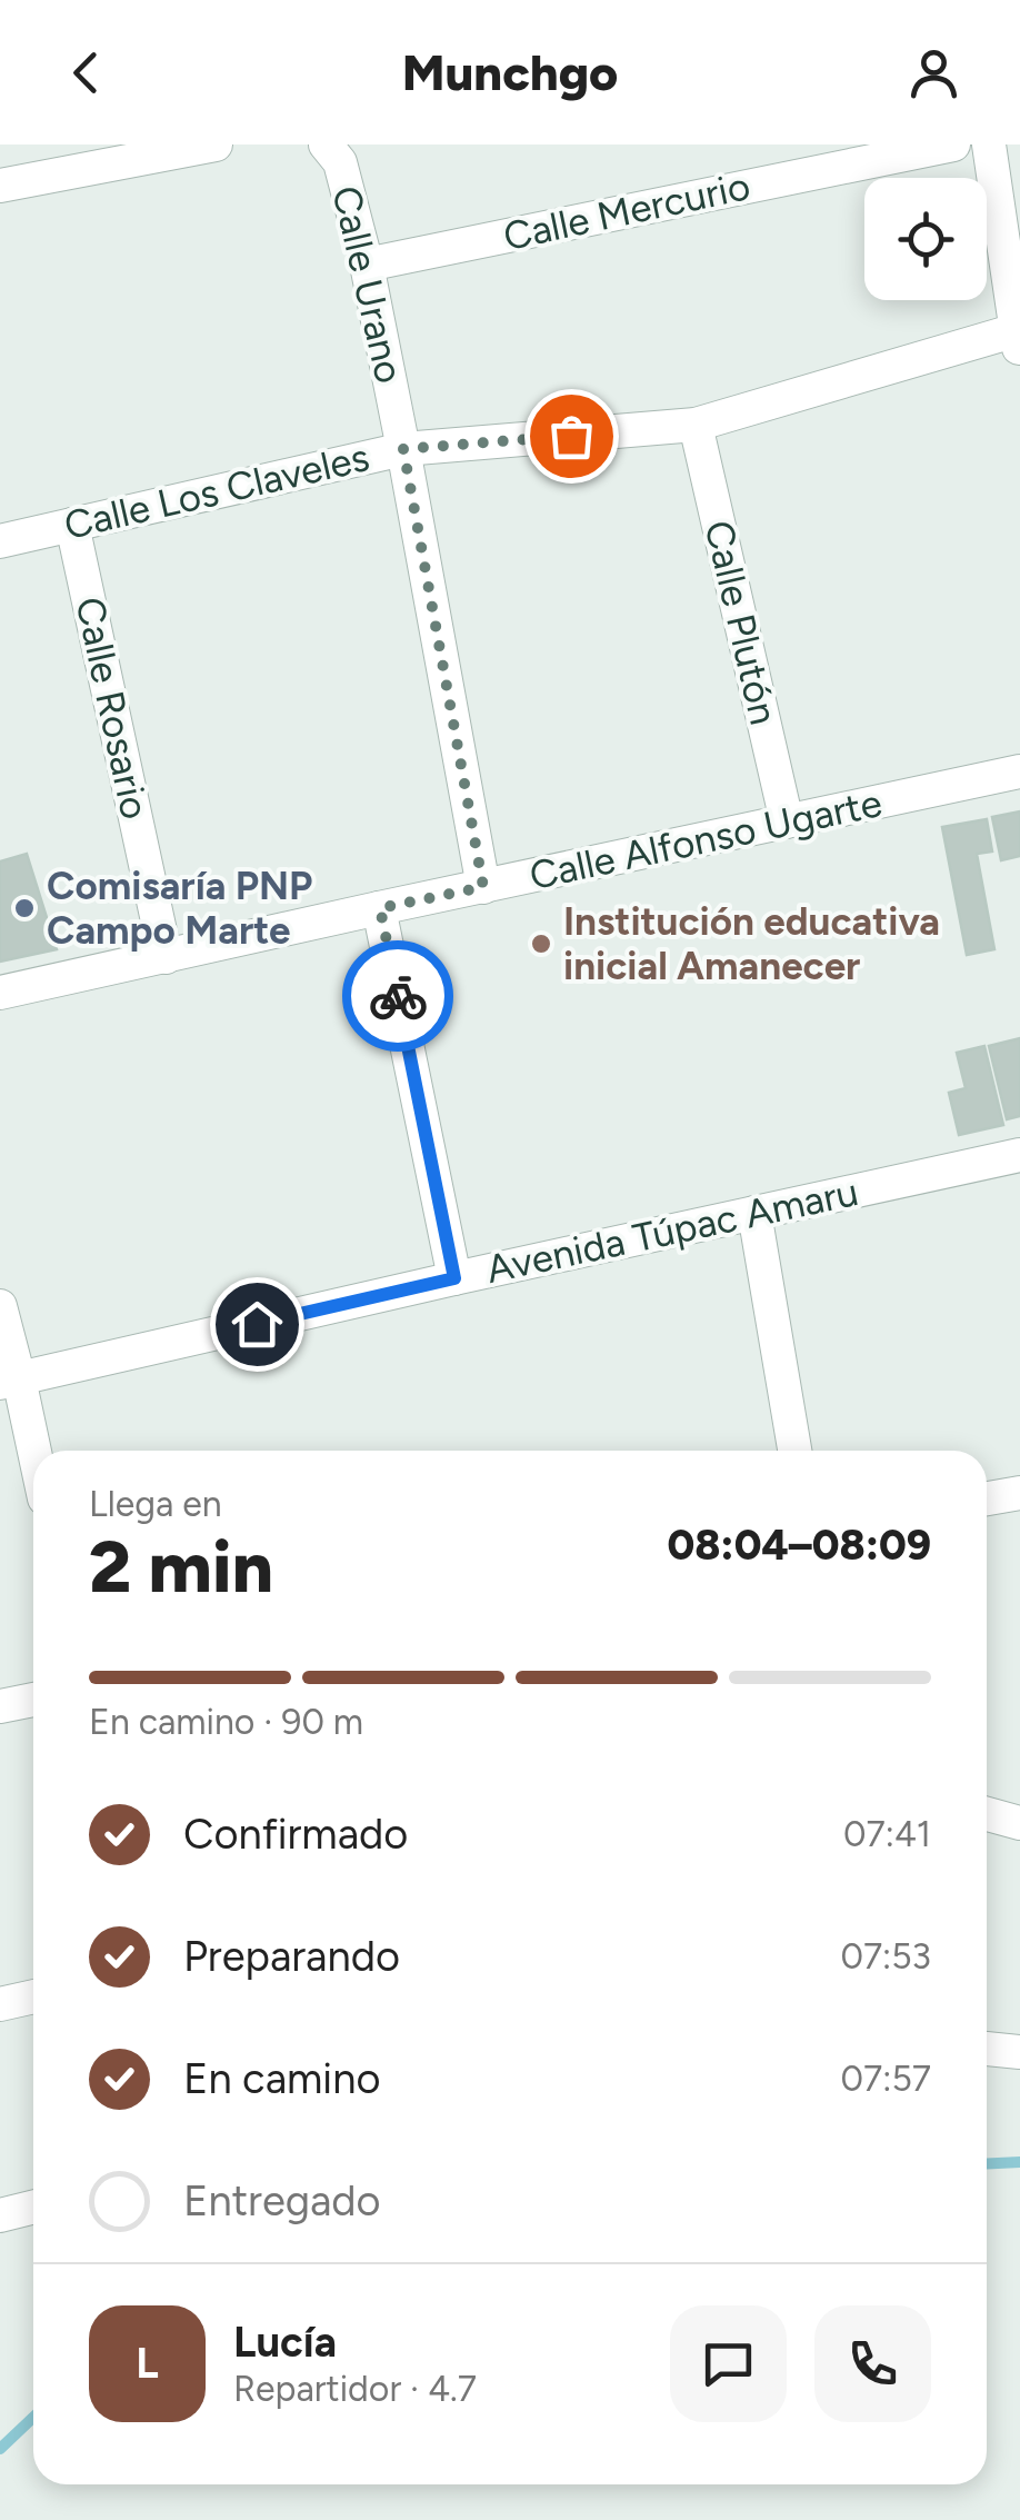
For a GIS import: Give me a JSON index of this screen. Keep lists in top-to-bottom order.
{
  "streets": {
    "street": [
      "Calle Mercurio",
      "Calle Urano",
      "Calle Los Claveles",
      "Calle Plutón",
      "Calle Rosario",
      "Calle Alfonso Ugarte",
      "Avenida Túpac Amaru"
    ]
  },
  "crossings": [
    ["Calle Mercurio", "Calle Urano"],
    ["Calle Urano", "Calle Los Claveles"],
    ["Calle Urano", "Calle Alfonso Ugarte"],
    ["Calle Los Claveles", "Calle Plutón"],
    ["Calle Los Claveles", "Calle Rosario"],
    ["Calle Plutón", "Calle Alfonso Ugarte"],
    ["Calle Rosario", "Calle Alfonso Ugarte"]
  ],
  "places": ["Comisaría PNP Campo Marte", "Institución educativa inicial Amanecer"],
  "page": {
    "header": "Munchgo",
    "heading": ["2 min", "Llega en", "08:04–08:09"],
    "panel": ["Lucía", "Repartidor · 4.7"],
    "bar": "En camino · 90 m",
    "list": [
      ["Confirmado", "07:41"],
      ["Preparando", "07:53"],
      ["En camino", "07:57"],
      "Entregado"
    ],
    "round": "L"
  }
}
